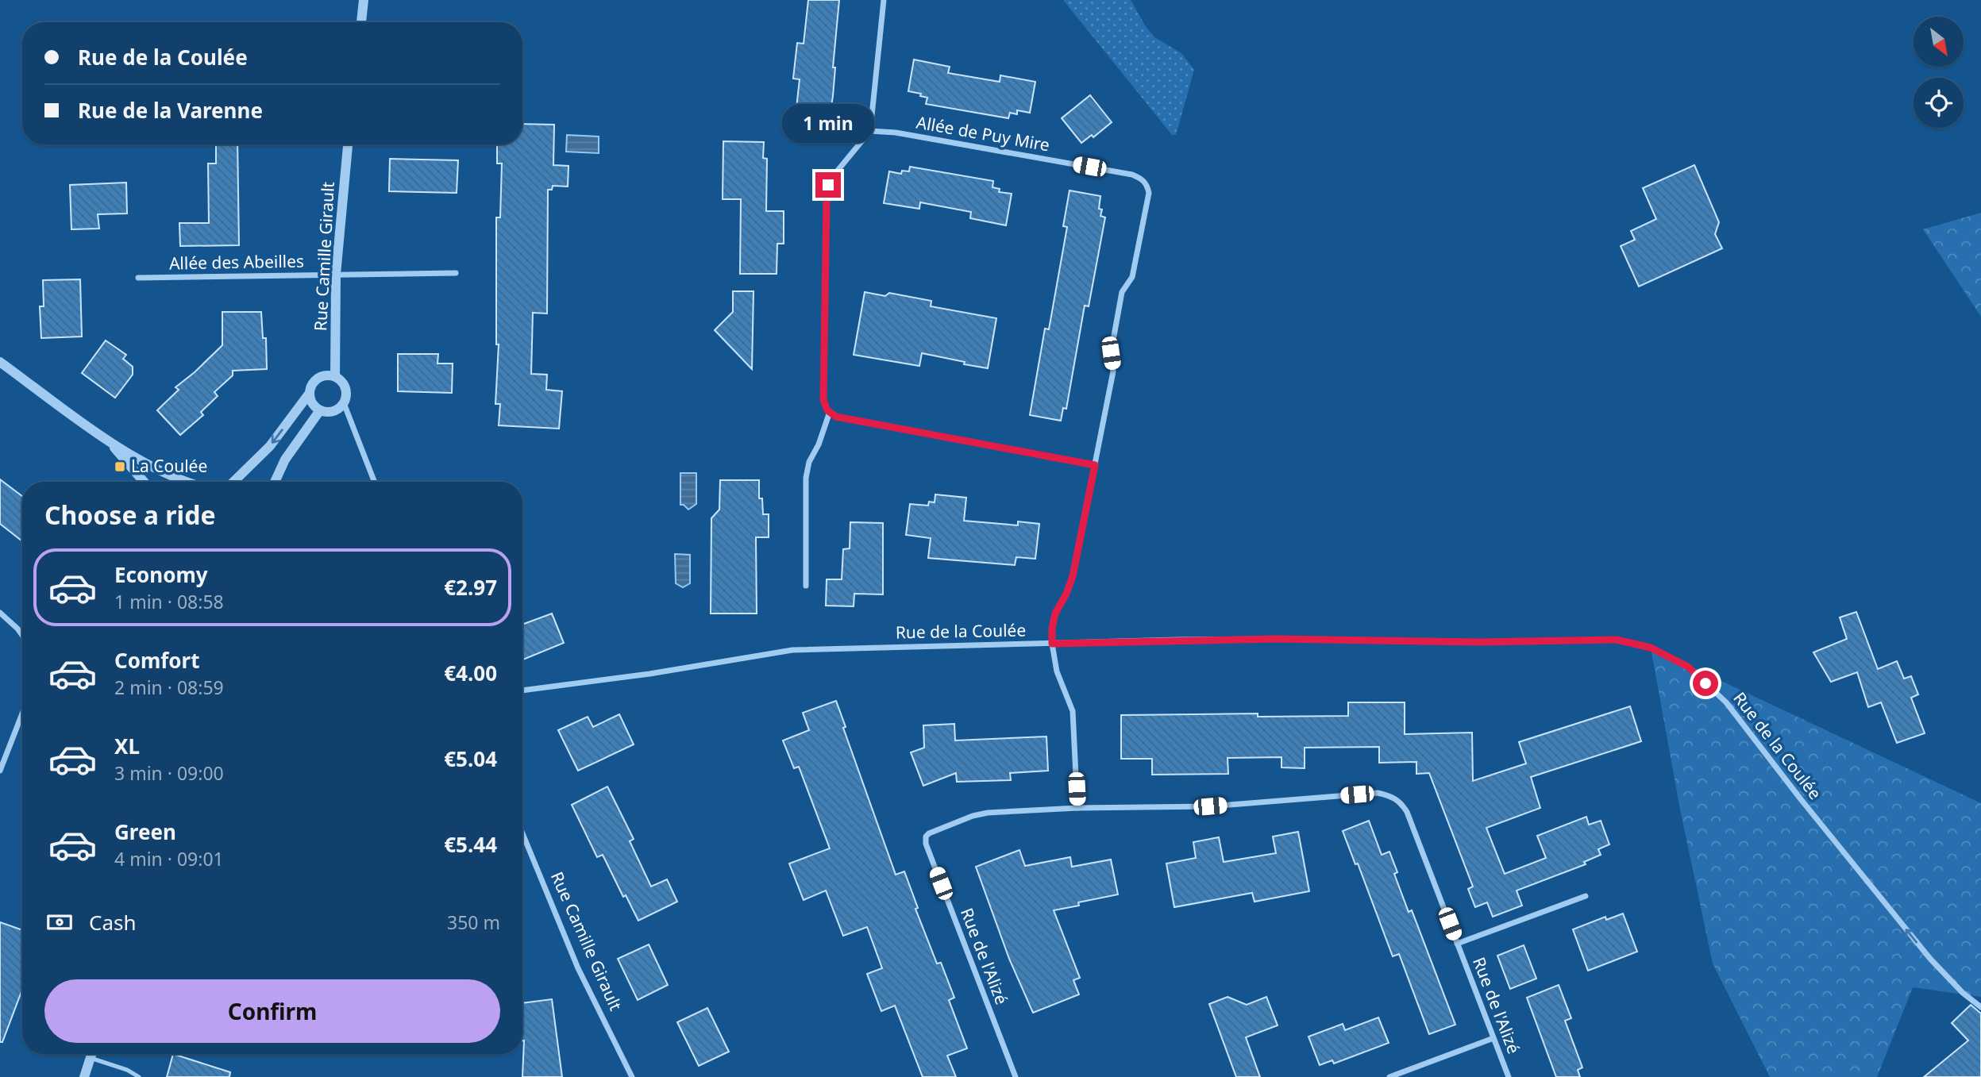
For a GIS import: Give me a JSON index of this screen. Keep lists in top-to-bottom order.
{
  "streets": {
    "street": [
      "Allée de Puy Mire",
      "Rue Camille Girault",
      "Allée des Abeilles",
      "Rue de la Coulée",
      "Rue de l'Alizé"
    ]
  },
  "crossings": [
    ["Allée de Puy Mire", "Rue de la Coulée"],
    ["Rue Camille Girault", "Allée des Abeilles"]
  ],
  "one_way": ["Rue de la Coulée"],
  "places": {
    "transit": ["La Coulée"]
  },
  "north": "bottom right",
  "page": {
    "banner": ["Rue de la Coulée", "Rue de la Varenne"],
    "bubble": "1 min",
    "heading": "Choose a ride",
    "list": [
      {
        "name": "Economy",
        "note": "1 min · 08:58",
        "value": "€2.97"
      },
      {
        "name": "Comfort",
        "note": "2 min · 08:59",
        "value": "€4.00"
      },
      {
        "name": "XL",
        "note": "3 min · 09:00",
        "value": "€5.04"
      },
      {
        "name": "Green",
        "note": "4 min · 09:01",
        "value": "€5.44"
      }
    ],
    "pay": ["Cash", "350 m"],
    "buttons": "Confirm"
  }
}
